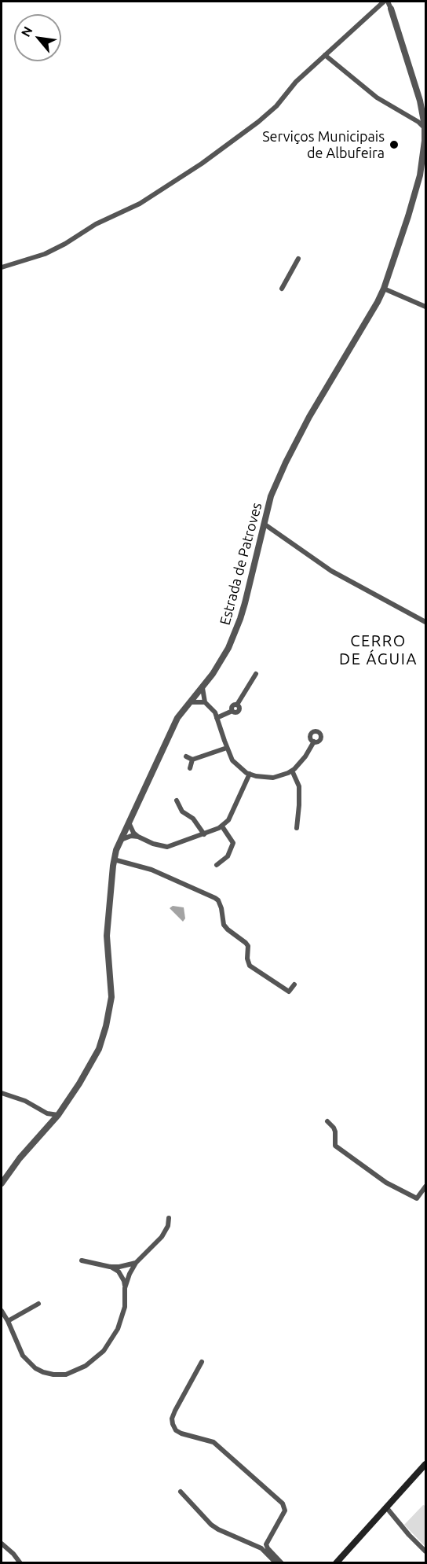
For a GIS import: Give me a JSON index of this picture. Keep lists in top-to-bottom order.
{
  "streets": {
    "street": ["Estrada de Patroves"]
  },
  "districts": ["CERRO DE ÁGUIA"],
  "places": ["Serviços Municipais de Albufeira"],
  "north": "top left"
}
